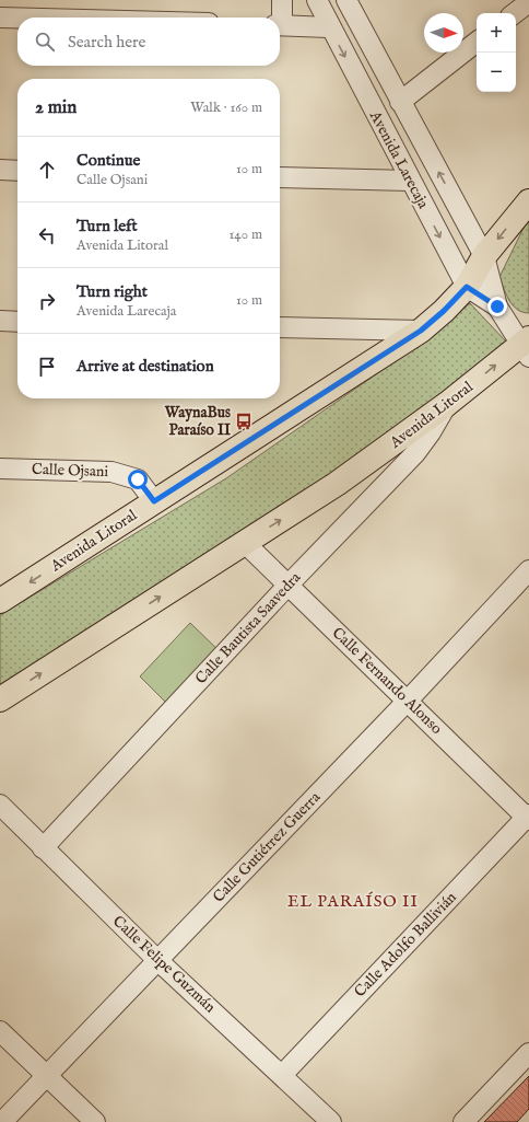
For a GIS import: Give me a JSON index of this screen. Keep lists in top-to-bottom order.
{
  "streets": {
    "main road": ["Avenida Litoral"],
    "street": [
      "Avenida Larecaja",
      "Calle Ojsani",
      "Calle Bautista Saavedra",
      "Calle Fernando Alonso",
      "Calle Gutiérrez Guerra",
      "Calle Adolfo Ballivián",
      "Calle Felipe Guzmán"
    ]
  },
  "crossings": [
    ["Avenida Larecaja", "Avenida Litoral"],
    ["Avenida Litoral", "Calle Ojsani"],
    ["Avenida Litoral", "Calle Bautista Saavedra"],
    ["Avenida Litoral", "Calle Fernando Alonso"],
    ["Calle Bautista Saavedra", "Calle Fernando Alonso"],
    ["Calle Bautista Saavedra", "Calle Felipe Guzmán"],
    ["Calle Fernando Alonso", "Calle Gutiérrez Guerra"],
    ["Calle Fernando Alonso", "Calle Adolfo Ballivián"],
    ["Calle Gutiérrez Guerra", "Calle Felipe Guzmán"],
    ["Calle Adolfo Ballivián", "Calle Felipe Guzmán"]
  ],
  "districts": ["EL PARAÍSO II"],
  "places": {
    "bus stop": ["WaynaBus Paraíso II"]
  },
  "north": "right",
  "page": {
    "map_buttons": ["+", "−"],
    "search": "Search here",
    "heading": ["2 min", "Walk · 160 m"],
    "list": [
      ["Continue", "Calle Ojsani", "10 m"],
      ["Turn left", "Avenida Litoral", "140 m"],
      ["Turn right", "Avenida Larecaja", "10 m"],
      "Arrive at destination"
    ]
  }
}
